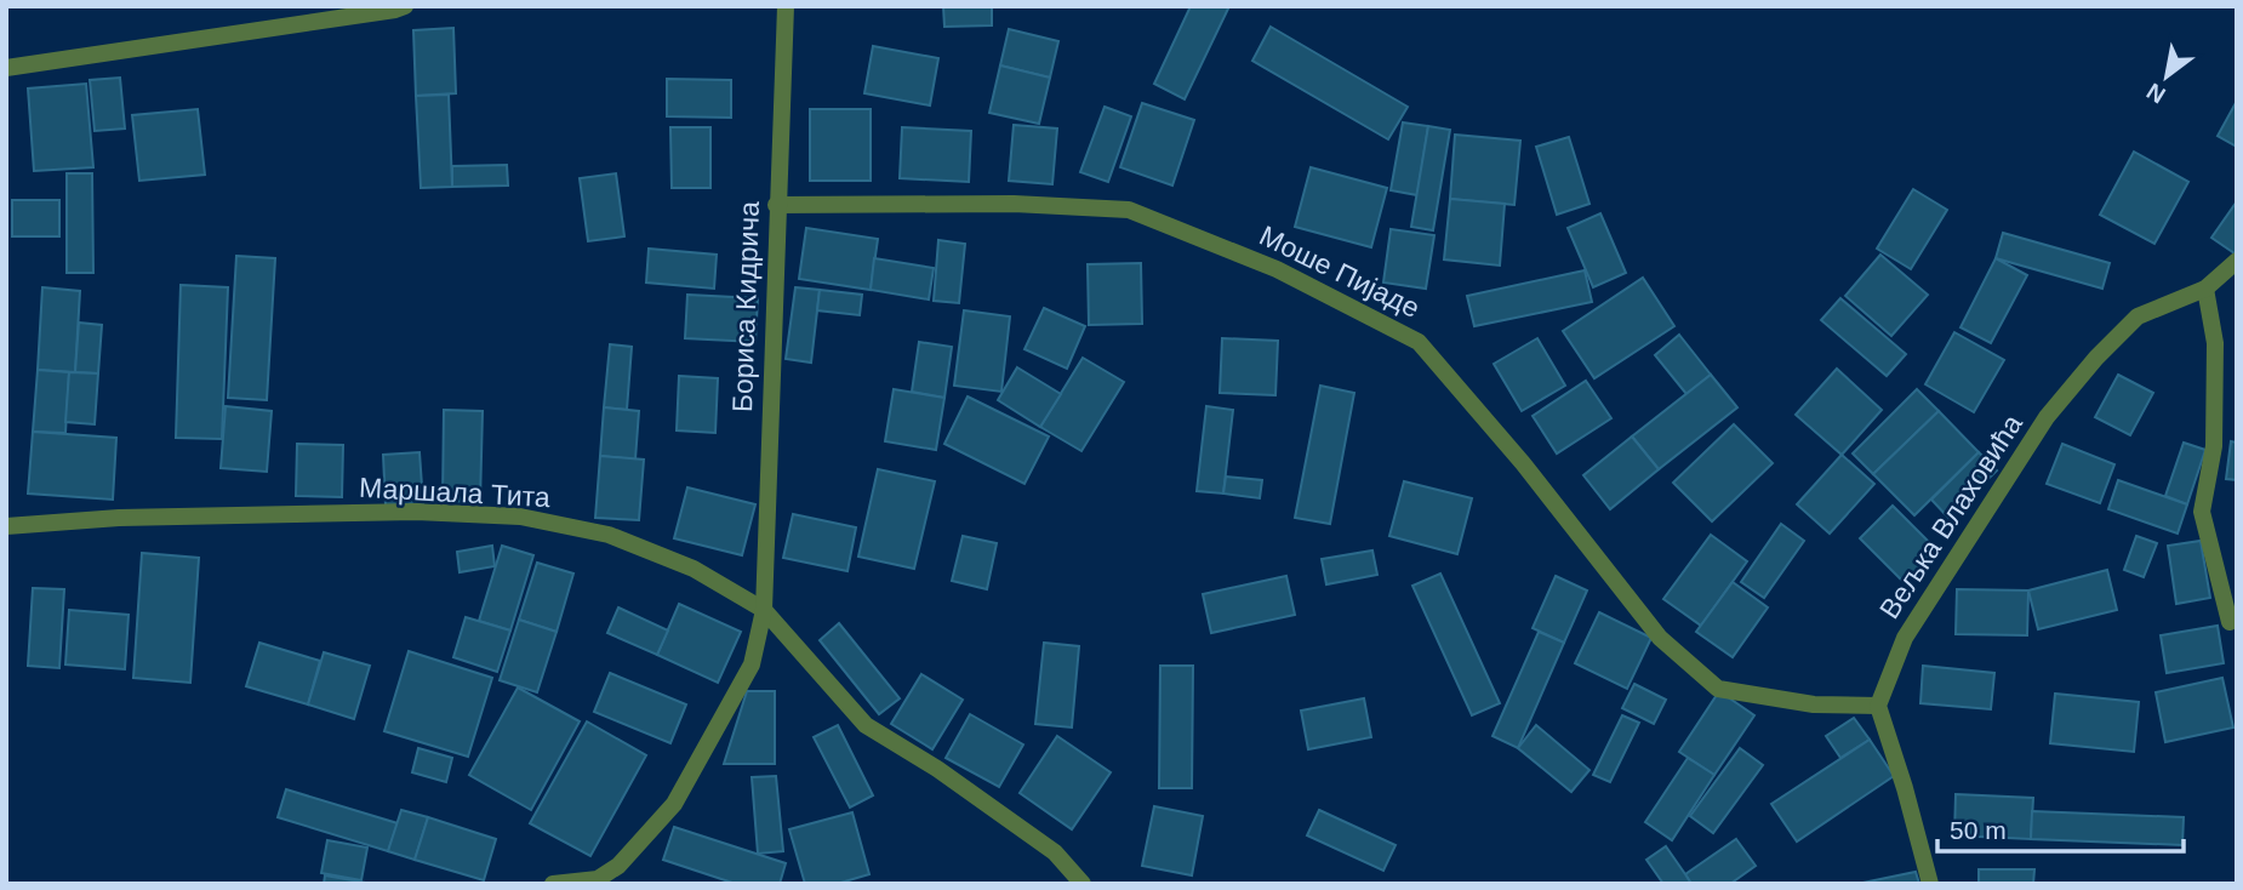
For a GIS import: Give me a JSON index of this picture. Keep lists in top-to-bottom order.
{
  "streets": {
    "street": [
      "Моше Пијаде",
      "Бориса Кидрича",
      "Маршала Тита",
      "Вељка Влаховића"
    ]
  },
  "crossings": [
    ["Моше Пијаде", "Бориса Кидрича"],
    ["Моше Пијаде", "Вељка Влаховића"],
    ["Бориса Кидрича", "Маршала Тита"]
  ],
  "scale_bar": "50 m",
  "north": "bottom left"
}
